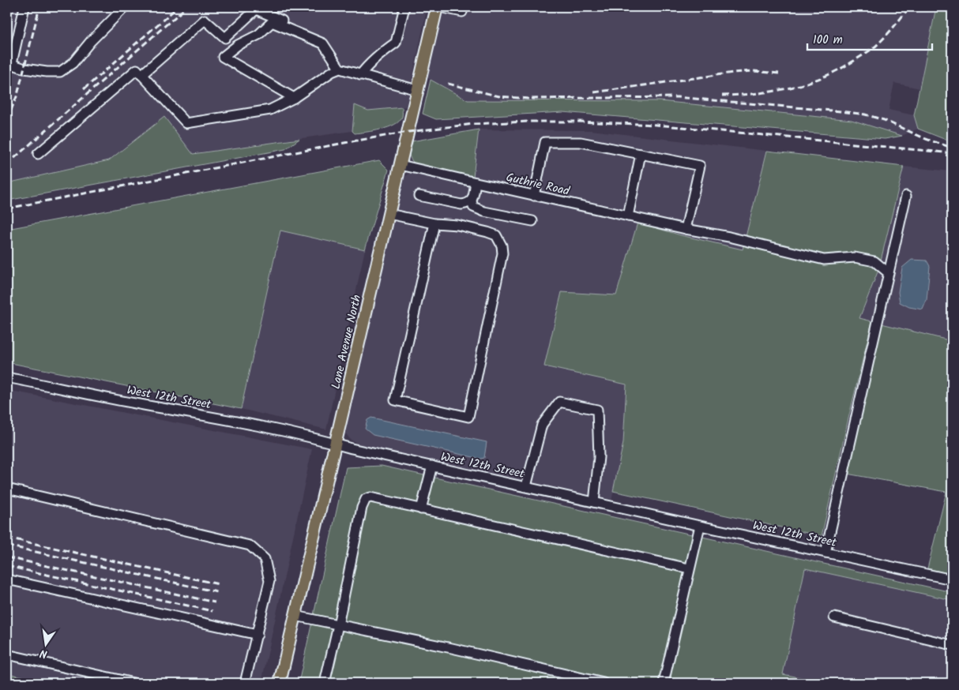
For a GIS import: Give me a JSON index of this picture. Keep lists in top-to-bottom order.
{
  "streets": {
    "main road": ["Lane Avenue North"],
    "street": ["Guthrie Road", "West 12th Street"]
  },
  "crossings": [
    ["Guthrie Road", "Lane Avenue North"],
    ["Lane Avenue North", "West 12th Street"]
  ],
  "scale_bar": "100 m",
  "north": "bottom"
}
